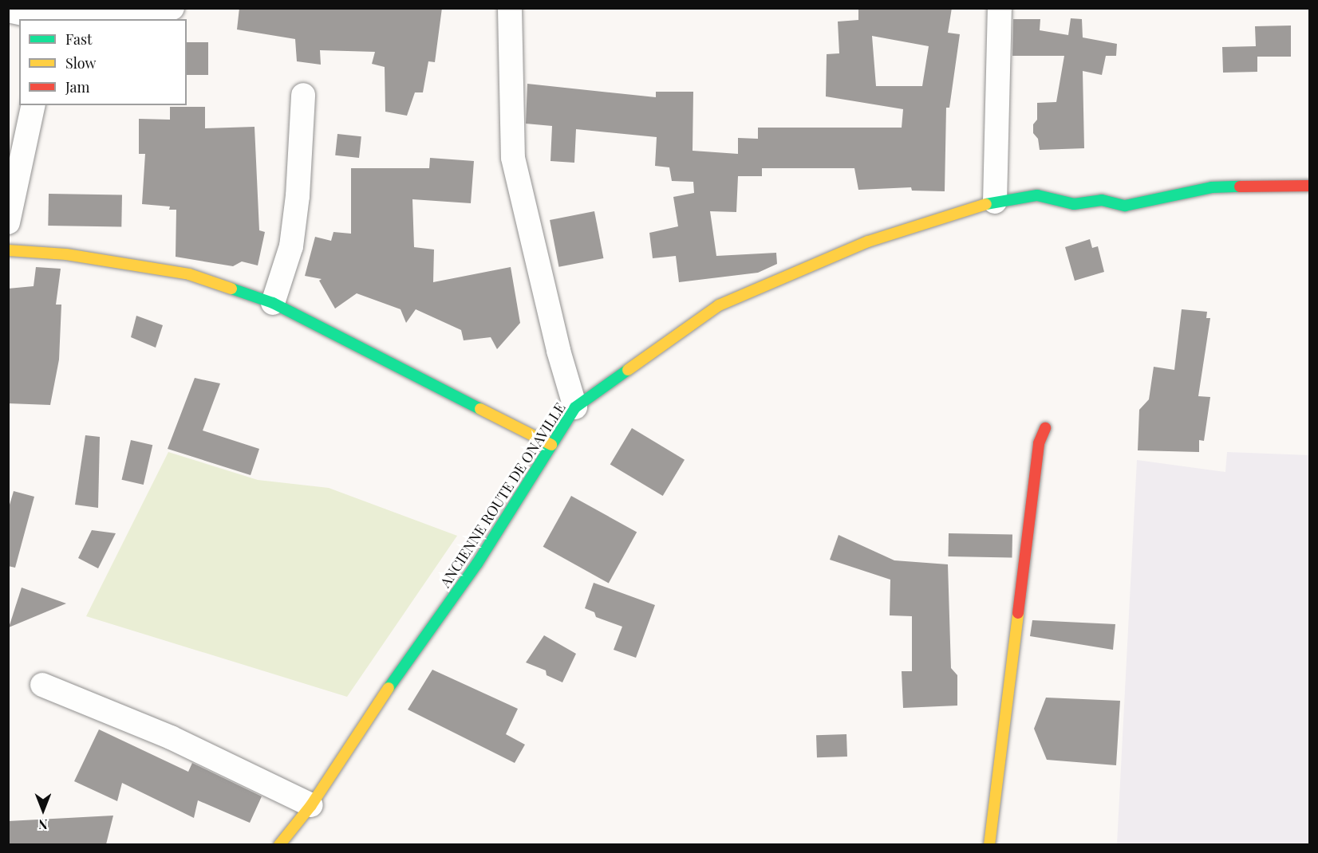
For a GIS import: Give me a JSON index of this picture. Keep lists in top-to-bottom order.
{
  "streets": {
    "street": ["ANCIENNE ROUTE DE ONAVILLE"]
  },
  "legend": ["Fast", "Slow", "Jam"],
  "north": "bottom"
}
